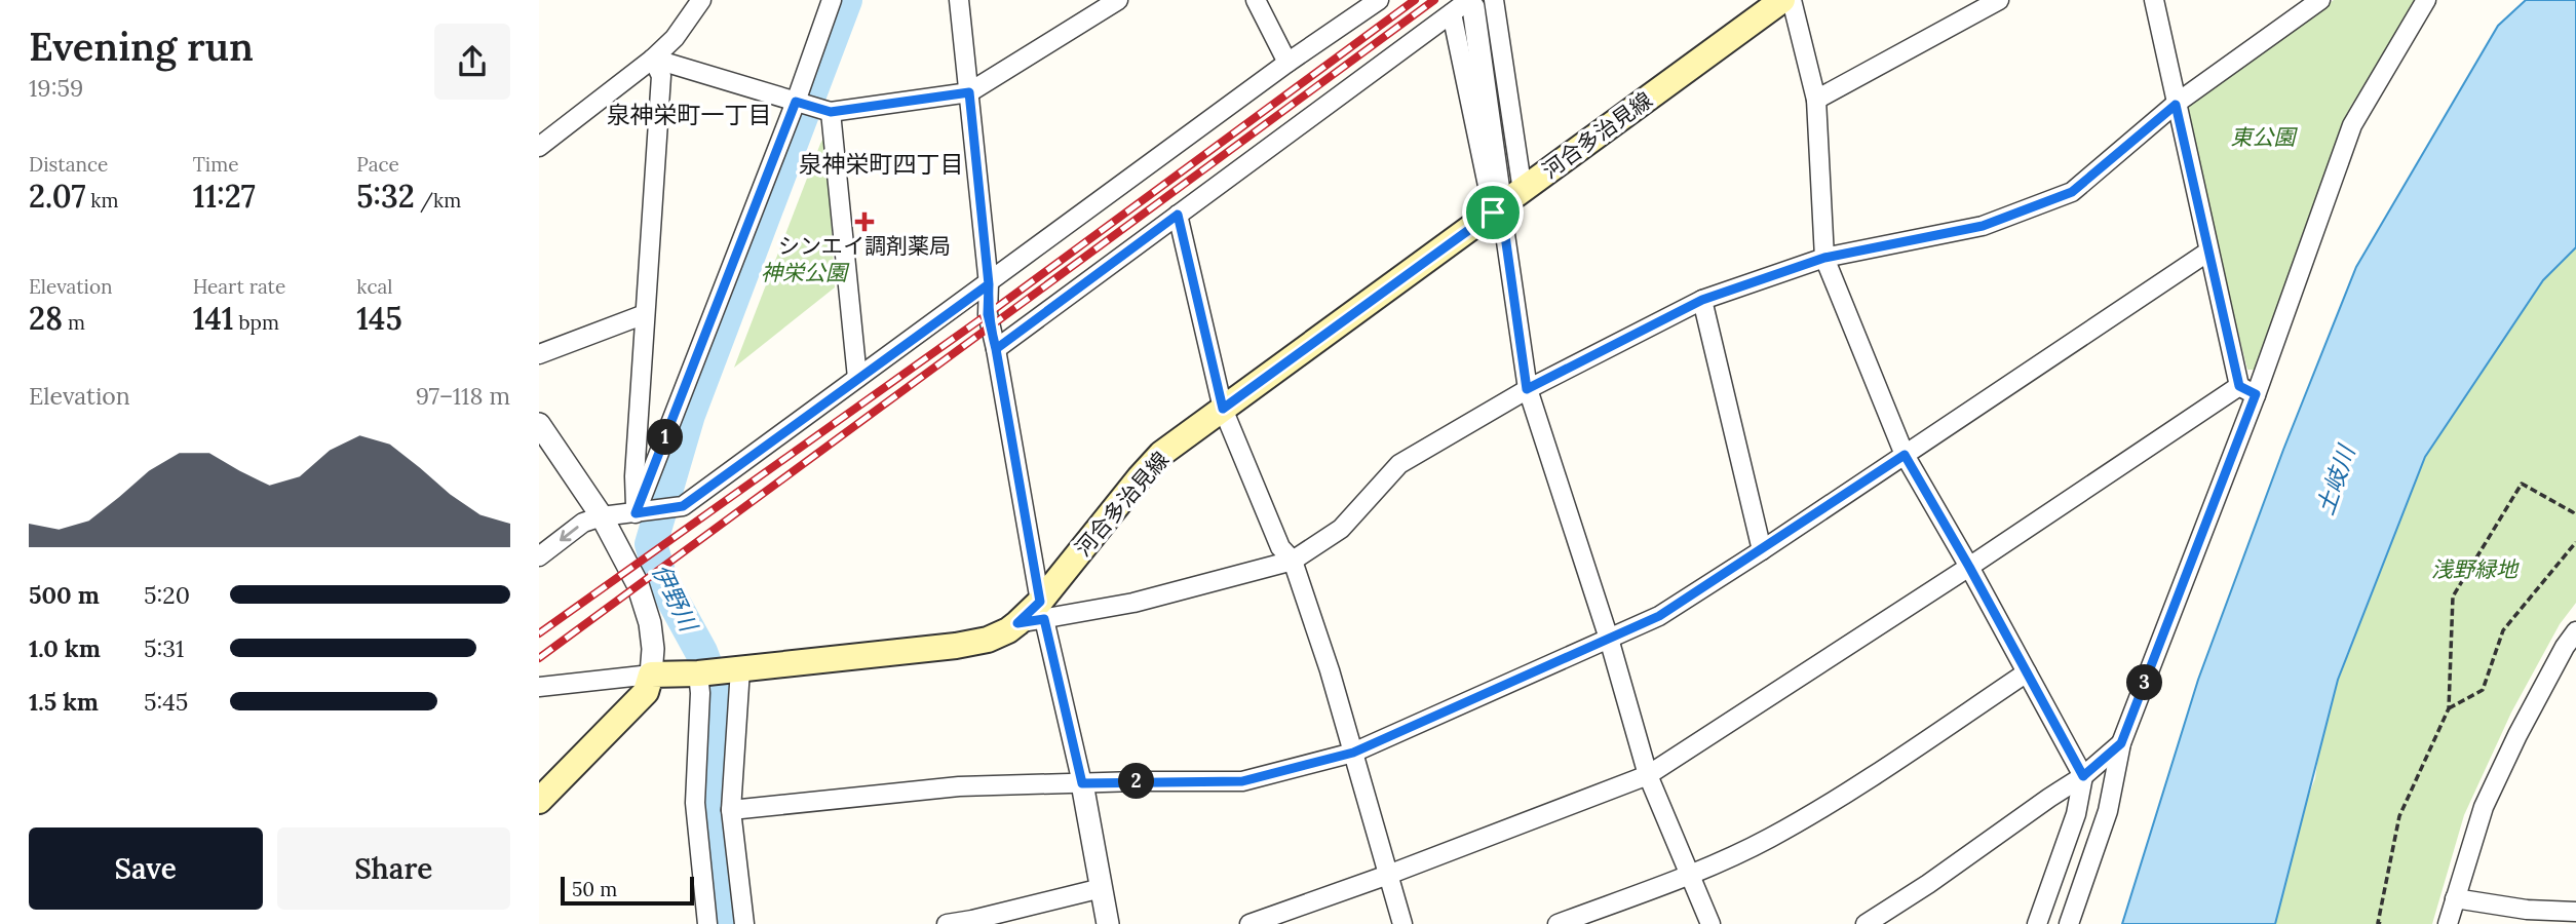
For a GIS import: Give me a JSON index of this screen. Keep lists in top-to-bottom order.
{
  "streets": {
    "main road": ["河合多治見線"]
  },
  "districts": ["泉神栄町一丁目", "泉神栄町四丁目"],
  "water": ["土岐川", "伊野川"],
  "parks": ["東公園", "神栄公園", "浅野緑地"],
  "places": {
    "health": ["シンエイ調剤薬局"]
  },
  "scale_bar": "50 m",
  "page": {
    "heading": ["Evening run", "19:59"],
    "stats": [
      ["Distance", "2.07 km"],
      ["Time", "11:27"],
      ["Pace", "5:32 /km"],
      ["Elevation", "28 m"],
      ["Heart rate", "141 bpm"],
      ["kcal", "145"]
    ],
    "chart": ["Elevation", "97–118 m"],
    "pins": ["1", "3", "2"],
    "list": [
      {
        "name": "500 m",
        "note": "5:20"
      },
      {
        "name": "1.0 km",
        "note": "5:31"
      },
      {
        "name": "1.5 km",
        "note": "5:45"
      }
    ],
    "buttons": ["Save", "Share"],
    "scale": "50 m"
  }
}
